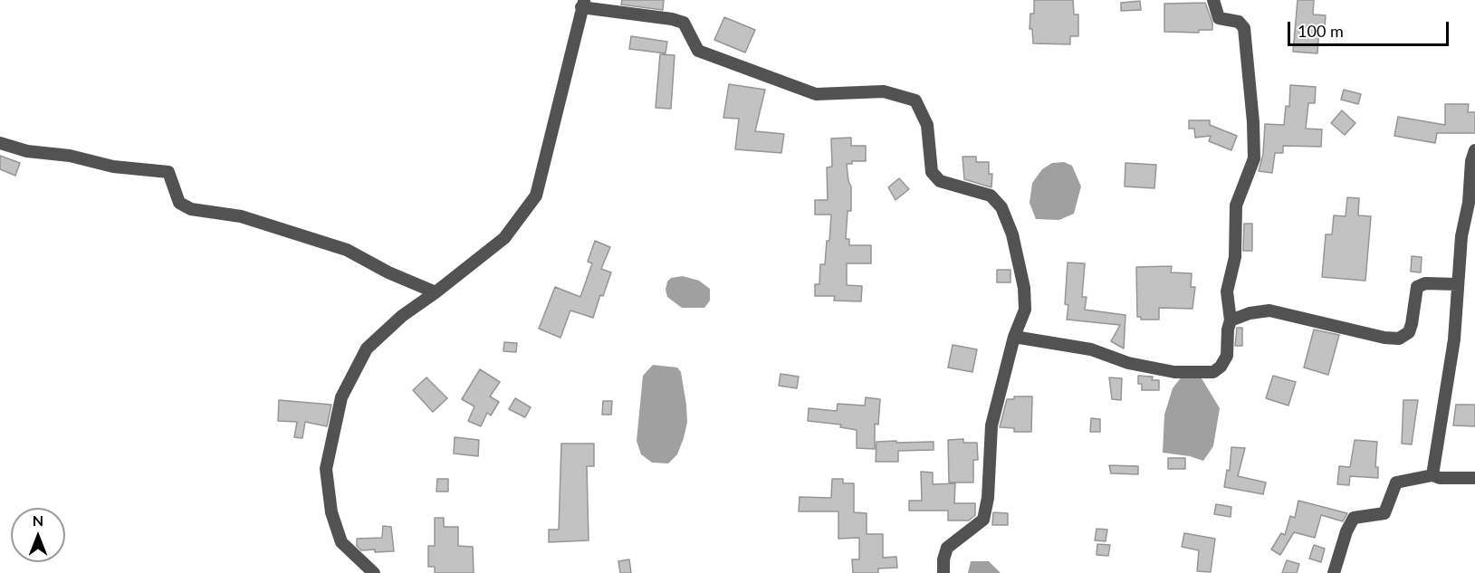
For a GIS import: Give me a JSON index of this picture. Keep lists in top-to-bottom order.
{
  "scale_bar": "100 m",
  "north": "top"
}
